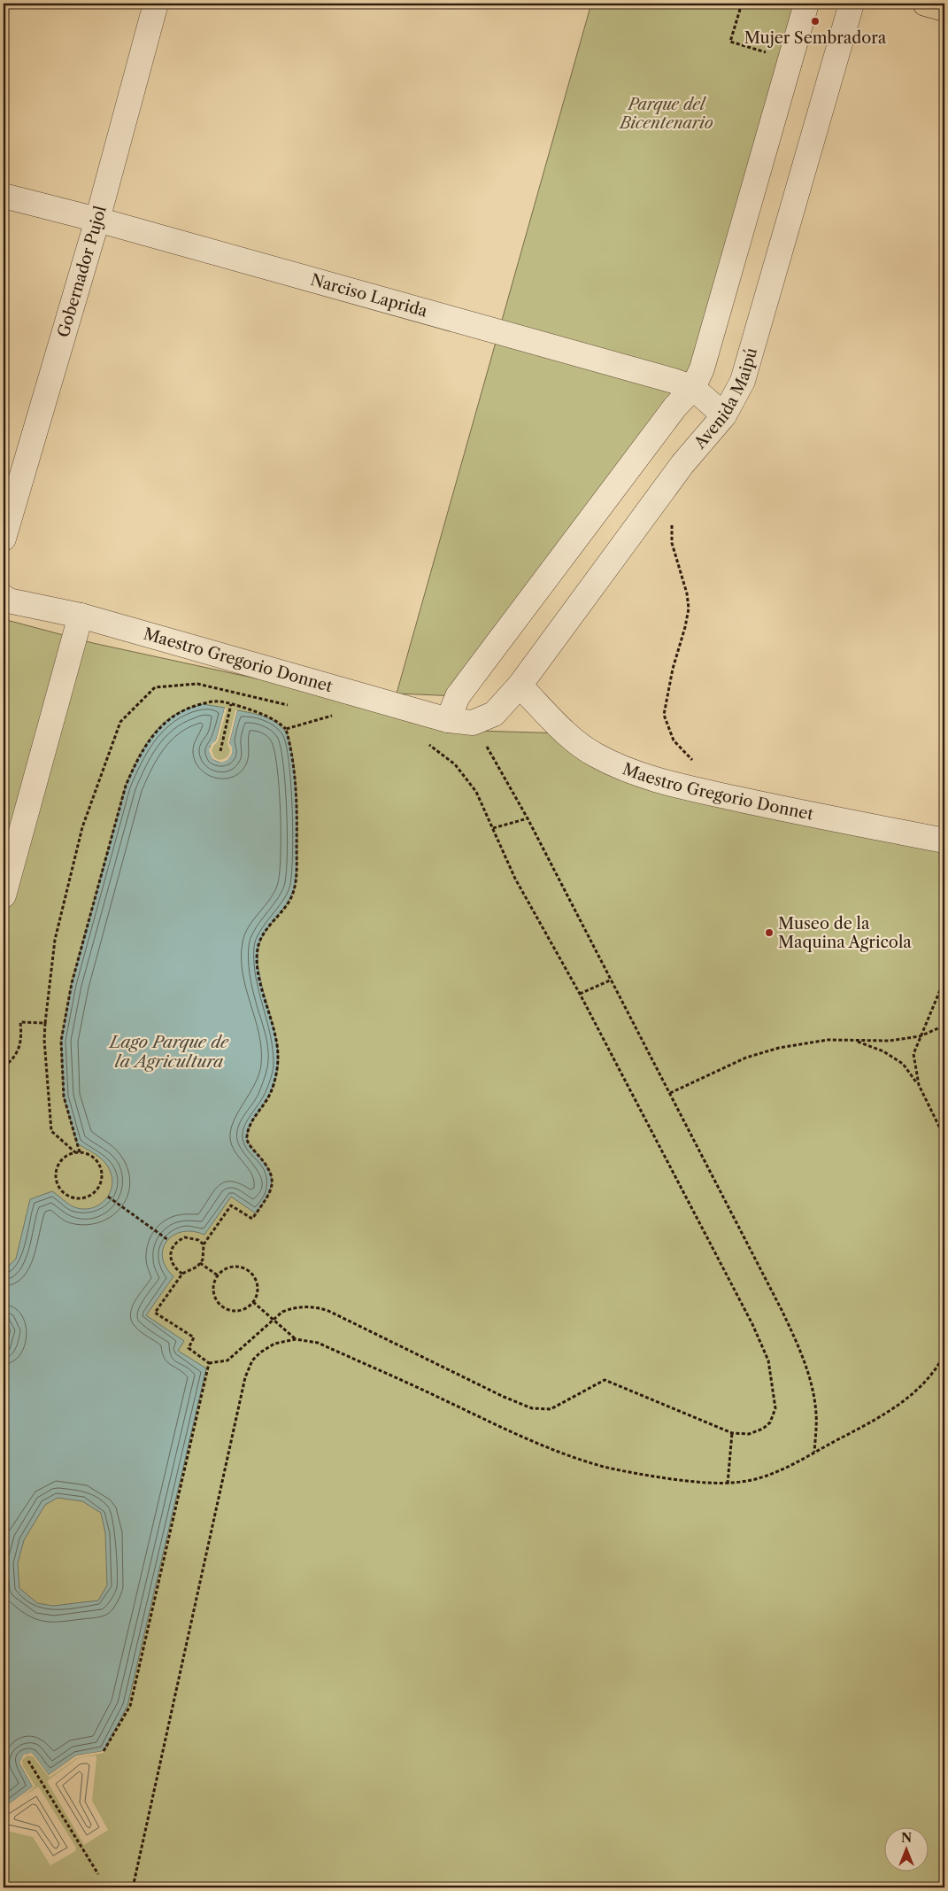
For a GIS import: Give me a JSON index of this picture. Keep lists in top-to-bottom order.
{
  "streets": {
    "street": [
      "Gobernador Pujol",
      "Narciso Laprida",
      "Avenida Maipú",
      "Maestro Gregorio Donnet"
    ]
  },
  "crossings": [
    ["Gobernador Pujol", "Narciso Laprida"],
    ["Narciso Laprida", "Avenida Maipú"],
    ["Avenida Maipú", "Maestro Gregorio Donnet"]
  ],
  "water": ["Lago Parque de la Agricultura"],
  "parks": ["Parque del Bicentenario"],
  "places": ["Mujer Sembradora", "Museo de la Maquina Agricola"],
  "north": "top"
}
